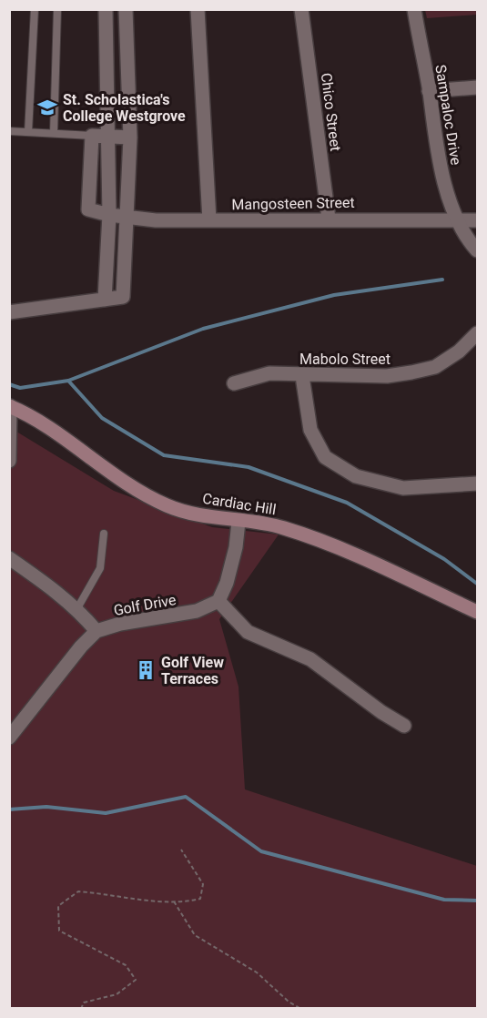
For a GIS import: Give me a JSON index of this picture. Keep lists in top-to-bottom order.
{
  "streets": {
    "main road": ["Cardiac Hill"],
    "street": [
      "Chico Street",
      "Sampaloc Drive",
      "Mangosteen Street",
      "Mabolo Street",
      "Golf Drive"
    ]
  },
  "crossings": [
    ["Chico Street", "Mangosteen Street"],
    ["Sampaloc Drive", "Mangosteen Street"]
  ],
  "places": {
    "school or university": ["St. Scholastica's College Westgrove"],
    "building": ["Golf View Terraces"]
  }
}
